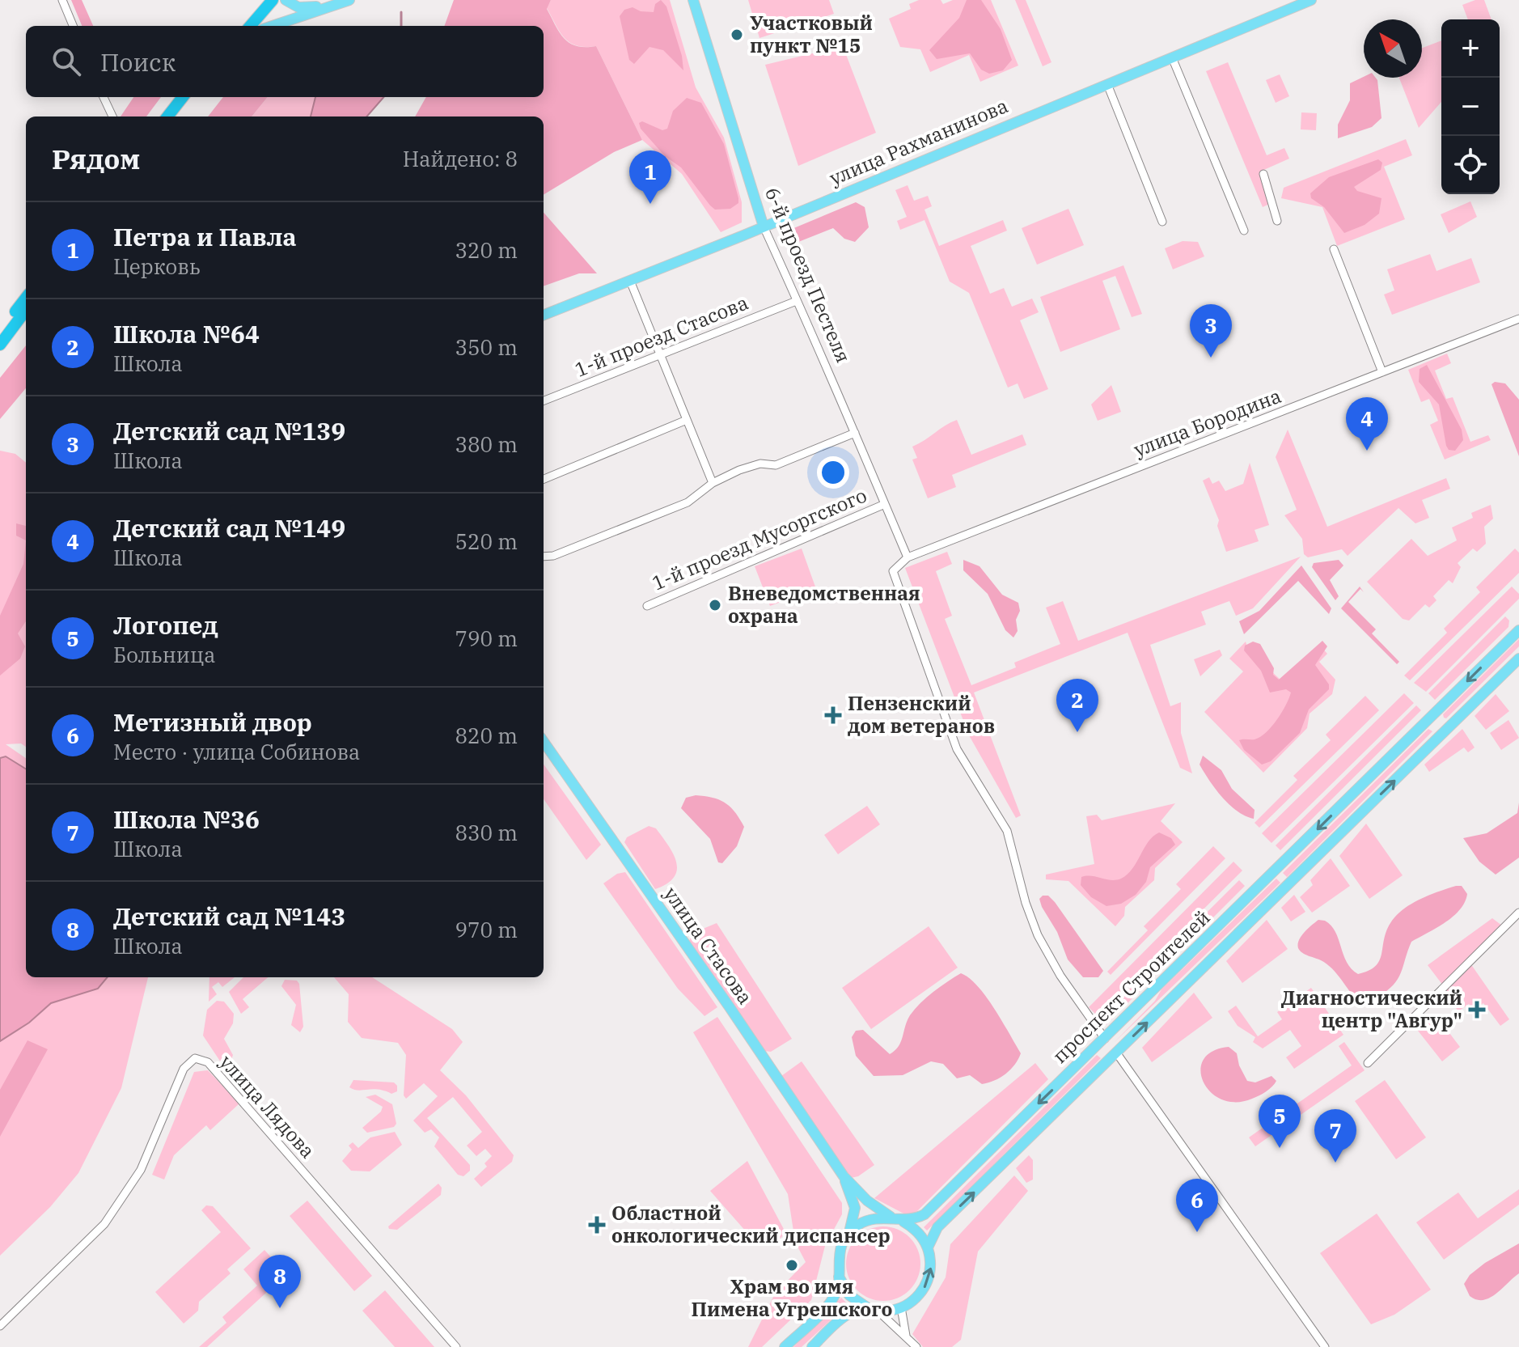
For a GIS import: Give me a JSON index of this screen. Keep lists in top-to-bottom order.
{
  "streets": {
    "main road": [
      "улица Рахманинова",
      "6-й проезд Пестеля",
      "улица Стасова",
      "проспект Строителей"
    ],
    "street": [
      "1-й проезд Стасова",
      "улица Бородина",
      "1-й проезд Мусоргского",
      "улица Лядова"
    ]
  },
  "crossings": [
    ["улица Рахманинова", "6-й проезд Пестеля"],
    ["6-й проезд Пестеля", "1-й проезд Стасова"],
    ["6-й проезд Пестеля", "улица Бородина"],
    ["6-й проезд Пестеля", "1-й проезд Мусоргского"],
    ["улица Стасова", "проспект Строителей"]
  ],
  "places": {
    "other": ["Участковый пункт №15", "Вневедомственная охрана", "Храм во имя Пимена Угрешского"],
    "health": ["Пензенский дом ветеранов", "Диагностический центр \"Авгур\"", "Областной онкологический диспансер"]
  },
  "north": "top left",
  "page": {
    "map_buttons": ["+", "−"],
    "search": "Поиск",
    "heading": ["Рядом", "Найдено: 8"],
    "pins": [
      "1",
      "3",
      "4",
      "2",
      "5",
      "7",
      "6",
      "8"
    ],
    "list": [
      {
        "mark": "1",
        "name": "Петра и Павла",
        "note": "Церковь",
        "value": "320 m"
      },
      {
        "mark": "2",
        "name": "Школа №64",
        "note": "Школа",
        "value": "350 m"
      },
      {
        "mark": "3",
        "name": "Детский сад №139",
        "note": "Школа",
        "value": "380 m"
      },
      {
        "mark": "4",
        "name": "Детский сад №149",
        "note": "Школа",
        "value": "520 m"
      },
      {
        "mark": "5",
        "name": "Логопед",
        "note": "Больница",
        "value": "790 m"
      },
      {
        "mark": "6",
        "name": "Метизный двор",
        "note": "Место · улица Собинова",
        "value": "820 m"
      },
      {
        "mark": "7",
        "name": "Школа №36",
        "note": "Школа",
        "value": "830 m"
      },
      {
        "mark": "8",
        "name": "Детский сад №143",
        "note": "Школа",
        "value": "970 m"
      }
    ]
  }
}
